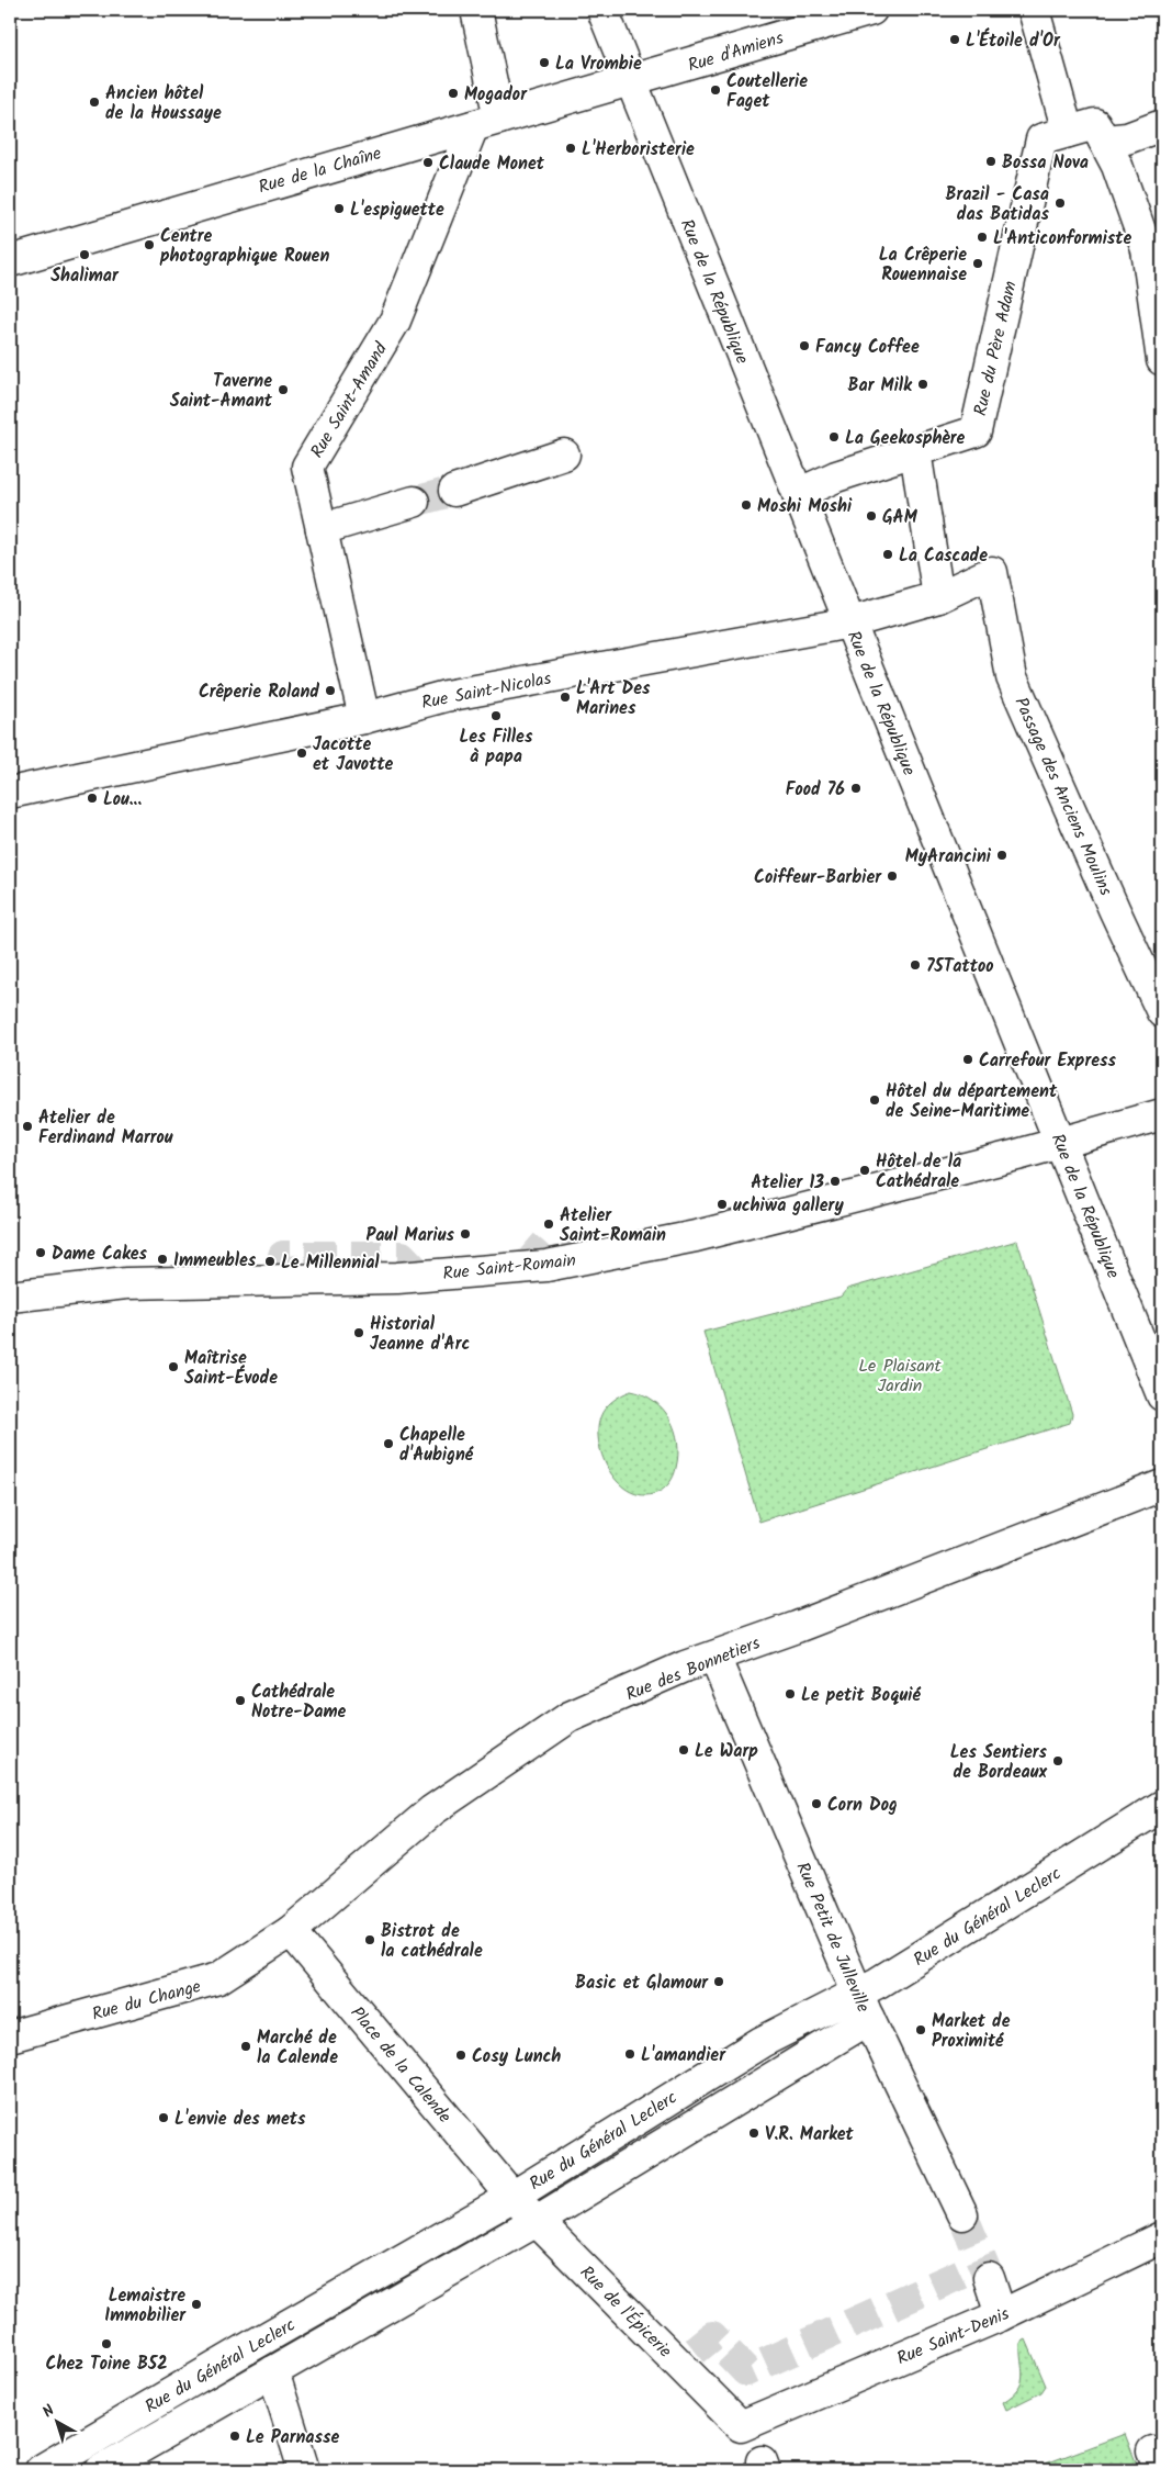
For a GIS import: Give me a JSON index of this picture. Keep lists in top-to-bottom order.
{
  "streets": {
    "street": [
      "Rue d'Amiens",
      "Rue de la Chaîne",
      "Rue de la République",
      "Rue du Père Adam",
      "Rue Saint-Amand",
      "Rue Saint-Nicolas",
      "Passage des Anciens Moulins",
      "Rue Saint-Romain",
      "Rue des Bonnetiers",
      "Rue du Général Leclerc",
      "Rue Petit de Julleville",
      "Rue du Change",
      "Place de la Calende",
      "Rue de l'Épicerie",
      "Rue Saint-Denis"
    ]
  },
  "crossings": [
    ["Rue d'Amiens", "Rue de la Chaîne"],
    ["Rue d'Amiens", "Rue de la République"],
    ["Rue de la Chaîne", "Rue de la République"],
    ["Rue de la Chaîne", "Rue Saint-Amand"],
    ["Rue de la République", "Rue du Père Adam"],
    ["Rue de la République", "Rue Saint-Nicolas"],
    ["Rue de la République", "Rue Saint-Romain"],
    ["Rue Saint-Amand", "Rue Saint-Nicolas"],
    ["Rue Saint-Nicolas", "Passage des Anciens Moulins"],
    ["Rue des Bonnetiers", "Rue Petit de Julleville"],
    ["Rue des Bonnetiers", "Rue du Change"],
    ["Rue des Bonnetiers", "Place de la Calende"],
    ["Rue du Général Leclerc", "Rue Petit de Julleville"],
    ["Rue du Général Leclerc", "Place de la Calende"],
    ["Rue du Général Leclerc", "Rue de l'Épicerie"],
    ["Rue du Change", "Place de la Calende"],
    ["Place de la Calende", "Rue de l'Épicerie"],
    ["Rue de l'Épicerie", "Rue Saint-Denis"]
  ],
  "parks": ["Le Plaisant Jardin"],
  "places": [
    "L'Étoile d'Or",
    "La Vrombie",
    "Coutellerie Faget",
    "Mogador",
    "Ancien hôtel de la Houssaye",
    "L'Herboristerie",
    "Bossa Nova",
    "Claude Monet",
    "Brazil - Casa das Batidas",
    "L'espiguette",
    "L'Anticonformiste",
    "Centre photographique Rouen",
    "Shalimar",
    "La Crêperie Rouennaise",
    "Fancy Coffee",
    "Bar Milk",
    "Taverne Saint-Amant",
    "La Geekosphère",
    "Moshi Moshi",
    "GAM",
    "La Cascade",
    "Crêperie Roland",
    "L'Art Des Marines",
    "Les Filles à papa",
    "Jacotte et Javotte",
    "Food 76",
    "Lou...",
    "MyArancini",
    "Coiffeur-Barbier",
    "75Tattoo",
    "Carrefour Express",
    "Hôtel du département de Seine-Maritime",
    "Atelier de Ferdinand Marrou",
    "Hôtel de la Cathédrale",
    "Atelier 13",
    "uchiwa gallery",
    "Atelier Saint-Romain",
    "Paul Marius",
    "Dame Cakes",
    "Immeubles",
    "Le Millennial",
    "Historial Jeanne d'Arc",
    "Maîtrise Saint-Évode",
    "Chapelle d'Aubigné",
    "Le petit Boquié",
    "Cathédrale Notre-Dame",
    "Le Warp",
    "Les Sentiers de Bordeaux",
    "Corn Dog",
    "Bistrot de la cathédrale",
    "Basic et Glamour",
    "Market de Proximité",
    "Marché de la Calende",
    "L'amandier",
    "Cosy Lunch",
    "L'envie des mets",
    "V.R. Market",
    "Lemaistre Immobilier",
    "Chez Toine B52",
    "Le Parnasse"
  ],
  "north": "top left"
}
